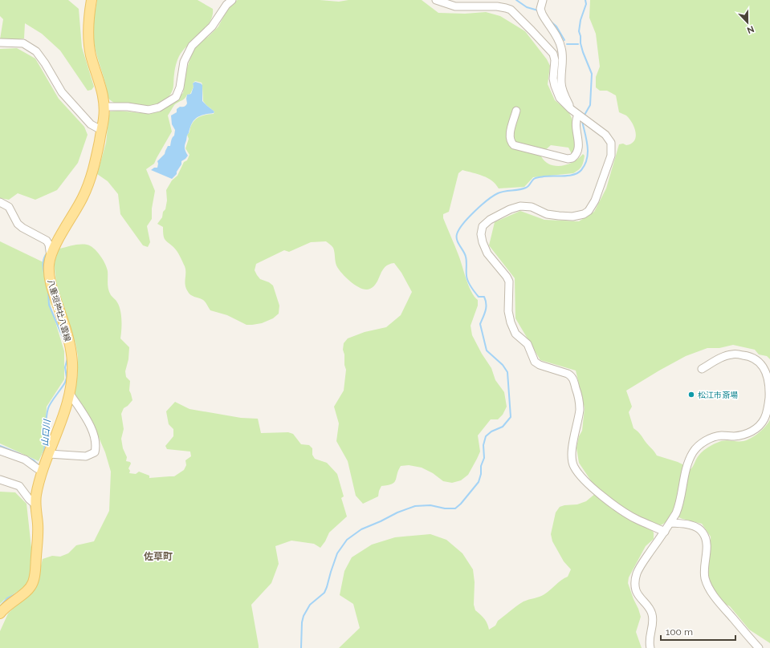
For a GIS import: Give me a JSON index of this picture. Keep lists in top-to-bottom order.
{
  "streets": {
    "main road": ["八重垣神社八雲線"]
  },
  "districts": ["佐草町"],
  "water": ["山口川"],
  "places": ["松江市斎場"],
  "scale_bar": "100 m",
  "north": "bottom"
}
